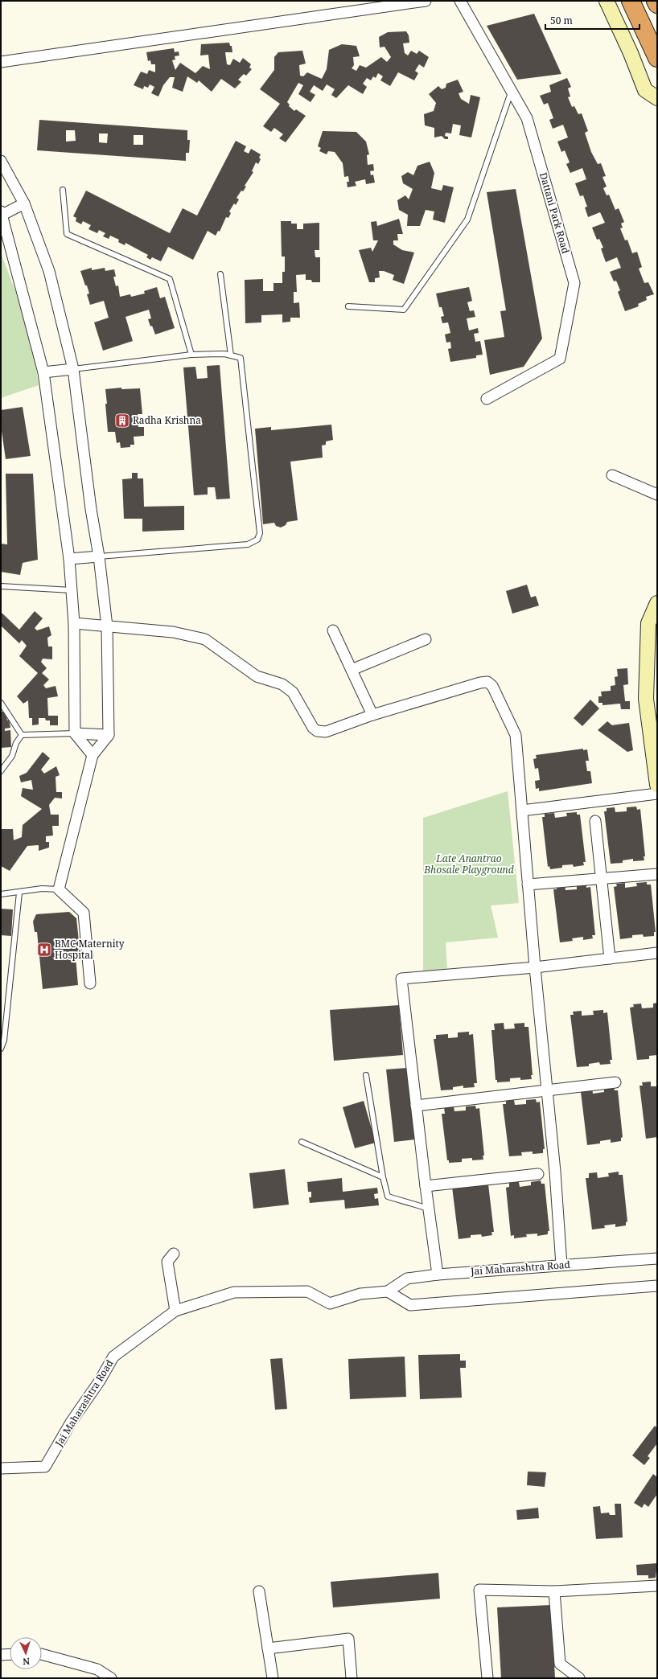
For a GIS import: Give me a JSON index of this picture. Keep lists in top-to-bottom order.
{
  "streets": {
    "street": ["Dattani Park Road", "Jai Maharashtra Road"]
  },
  "parks": ["Late Anantrao Bhosale Playground"],
  "places": {
    "building": ["Radha Krishna"],
    "hospital": ["BMC Maternity Hospital"]
  },
  "scale_bar": "50 m",
  "north": "bottom"
}
